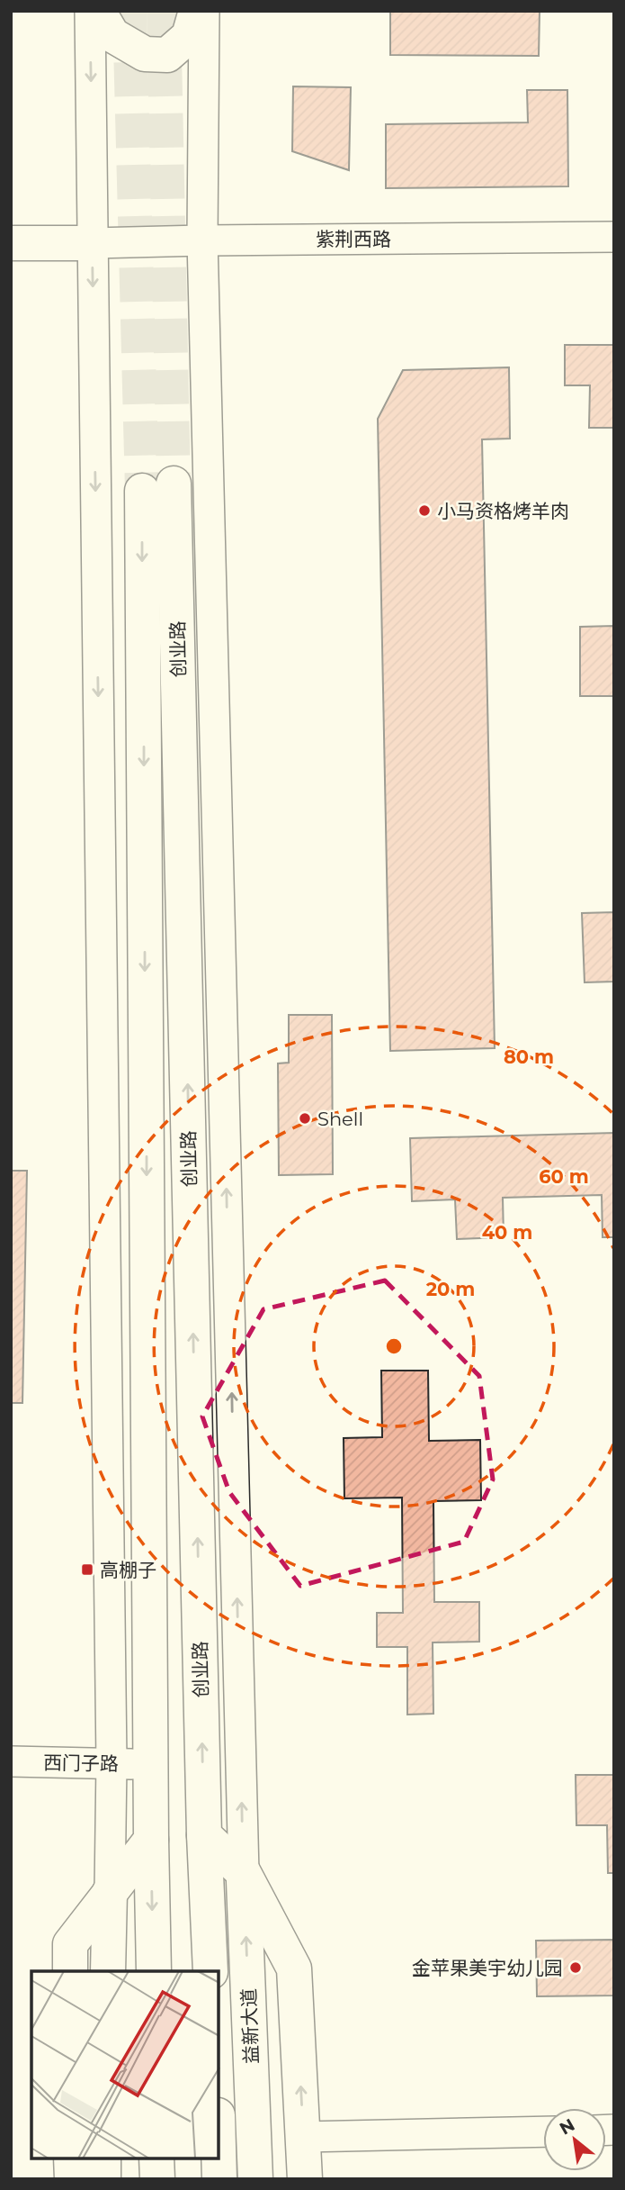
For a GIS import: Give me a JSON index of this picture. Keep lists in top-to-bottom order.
{
  "streets": {
    "main road": ["创业路", "益新大道"],
    "street": ["紫荆西路", "西门子路"]
  },
  "crossings": [
    ["创业路", "西门子路"]
  ],
  "places": {
    "other": ["小马资格烤羊肉", "Shell", "金苹果美宇幼儿园"],
    "transit": ["高棚子"]
  },
  "north": "top left",
  "rings": [
    "80 m",
    "60 m",
    "40 m",
    "20 m"
  ]
}
